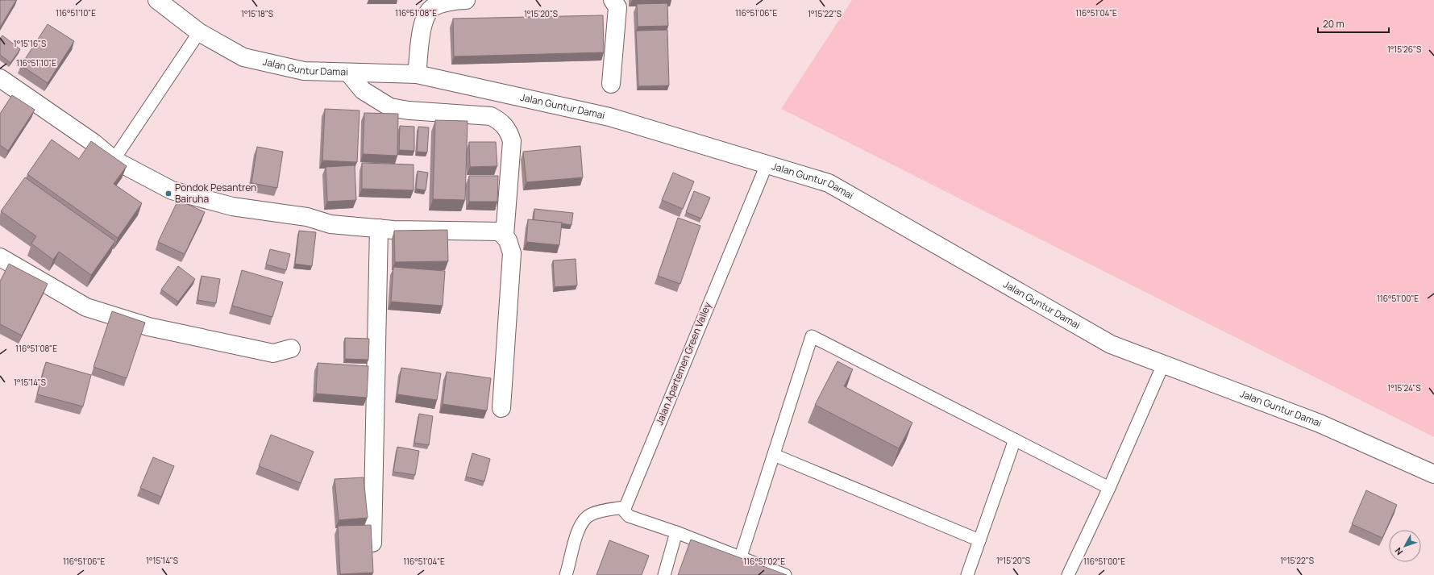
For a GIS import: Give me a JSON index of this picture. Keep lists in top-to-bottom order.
{
  "streets": {
    "street": ["Jalan Guntur Damai"],
    "lane": ["Jalan Apartemen Green Valley"]
  },
  "crossings": [
    ["Jalan Guntur Damai", "Jalan Apartemen Green Valley"]
  ],
  "places": ["Pondok Pesantren Bairuha"],
  "scale_bar": "20 m",
  "north": "bottom left",
  "coordinates": [
    "116°51'10\"E",
    "116°51'08\"E",
    "116°51'06\"E",
    "116°51'04\"E",
    "1°15'18\"S",
    "1°15'20\"S",
    "1°15'22\"S",
    "1°15'16\"S",
    "1°15'26\"S",
    "116°51'00\"E",
    "1°15'14\"S",
    "1°15'24\"S",
    "116°51'02\"E"
  ]
}
